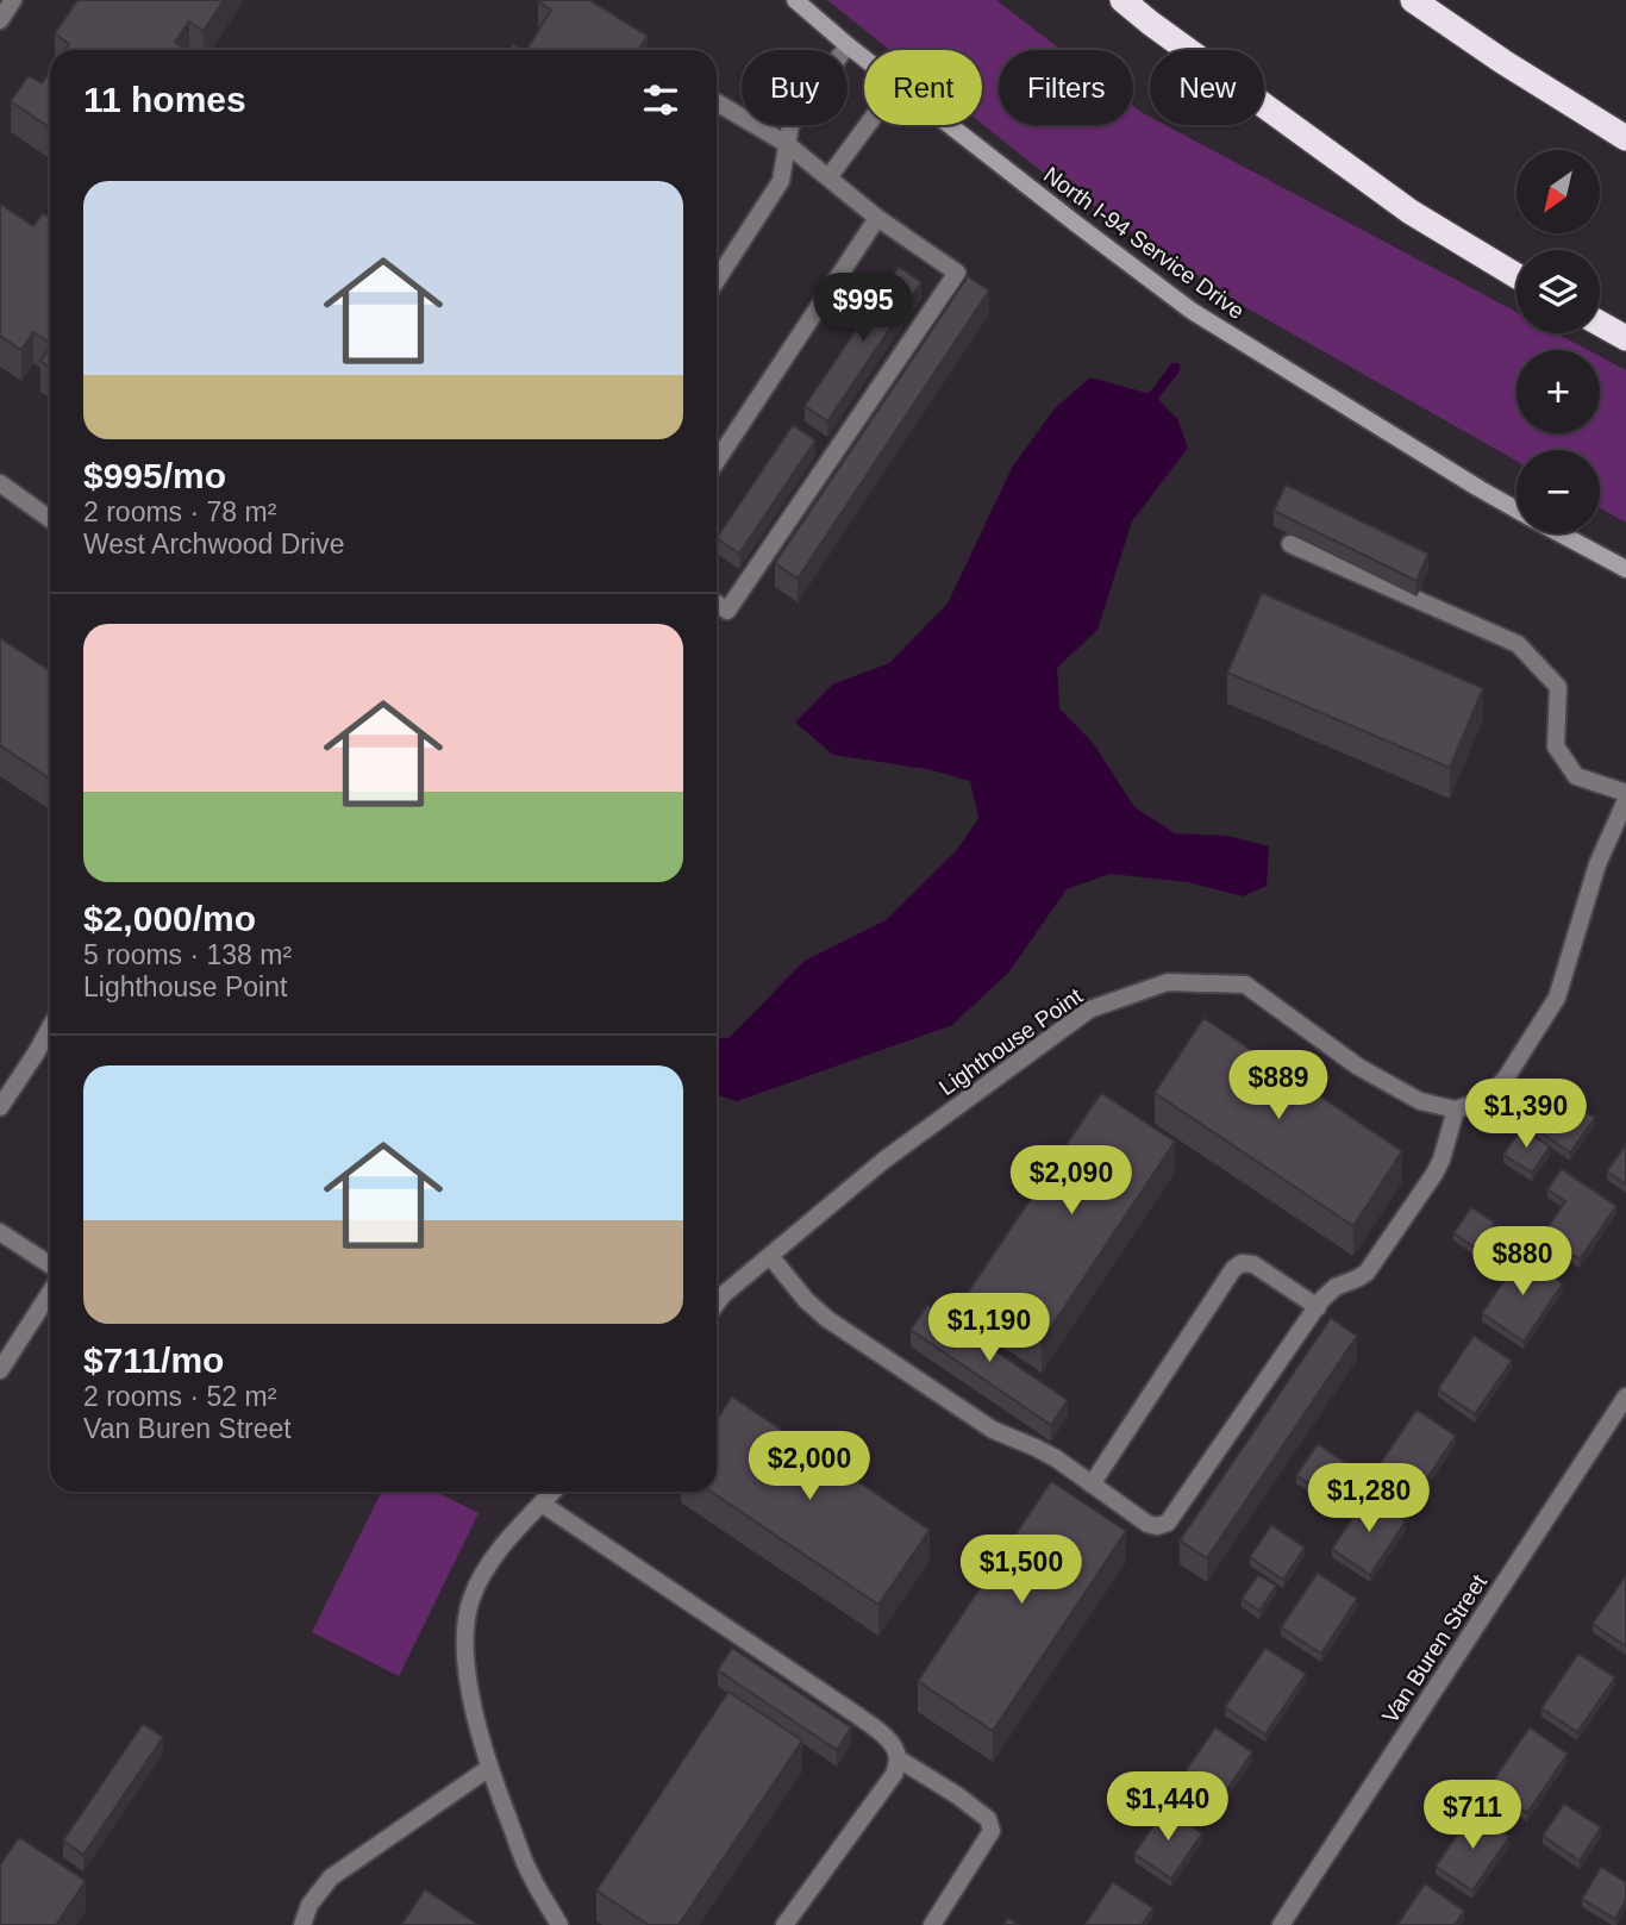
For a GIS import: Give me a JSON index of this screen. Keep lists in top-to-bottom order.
{
  "streets": {
    "street": ["North I-94 Service Drive", "Lighthouse Point", "Van Buren Street"]
  },
  "north": "bottom left",
  "page": {
    "chip": [
      "Buy",
      "Rent",
      "Filters",
      "New"
    ],
    "heading": "11 homes",
    "map_buttons": ["+", "−"],
    "list": [
      {
        "name": "$995/mo",
        "note": "2 rooms · 78 m² · West Archwood Drive"
      },
      {
        "name": "$2,000/mo",
        "note": "5 rooms · 138 m² · Lighthouse Point"
      },
      {
        "name": "$711/mo",
        "note": "2 rooms · 52 m² · Van Buren Street"
      }
    ],
    "price": [
      "$995",
      "$889",
      "$1,390",
      "$2,090",
      "$880",
      "$1,190",
      "$2,000",
      "$1,280",
      "$1,500",
      "$1,440",
      "$711"
    ]
  }
}
